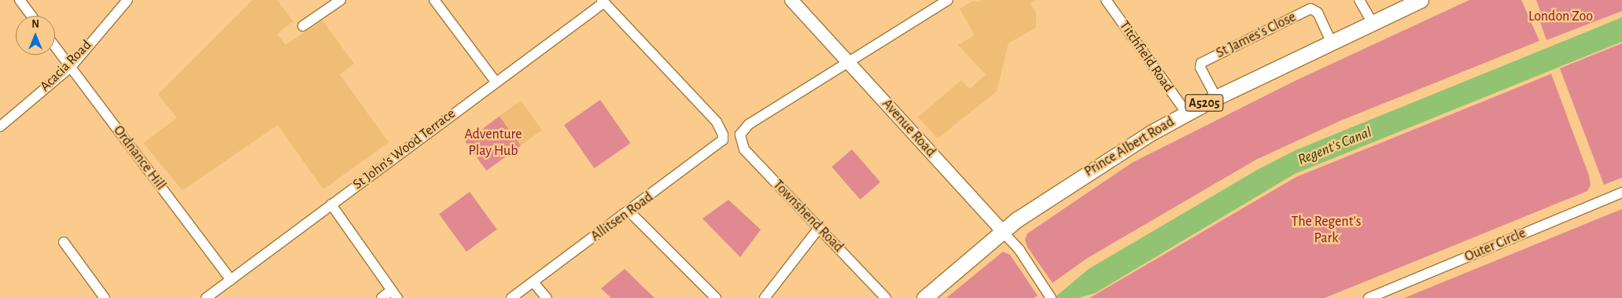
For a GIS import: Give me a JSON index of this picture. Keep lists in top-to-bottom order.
{
  "streets": {
    "main road": ["A5205", "Avenue Road", "Prince Albert Road"],
    "street": [
      "St James's Close",
      "Titchfield Road",
      "Acacia Road",
      "St John's Wood Terrace",
      "Ordnance Hill",
      "Townshend Road",
      "Allitsen Road",
      "Outer Circle"
    ]
  },
  "crossings": [
    ["St James's Close", "Prince Albert Road"],
    ["Titchfield Road", "Prince Albert Road"],
    ["Acacia Road", "Ordnance Hill"],
    ["Avenue Road", "Prince Albert Road"],
    ["Avenue Road", "Townshend Road"],
    ["St John's Wood Terrace", "Ordnance Hill"],
    ["St John's Wood Terrace", "Allitsen Road"]
  ],
  "water": ["Regent's Canal"],
  "parks": ["London Zoo", "Adventure Play Hub", "The Regent's Park"],
  "north": "top"
}
